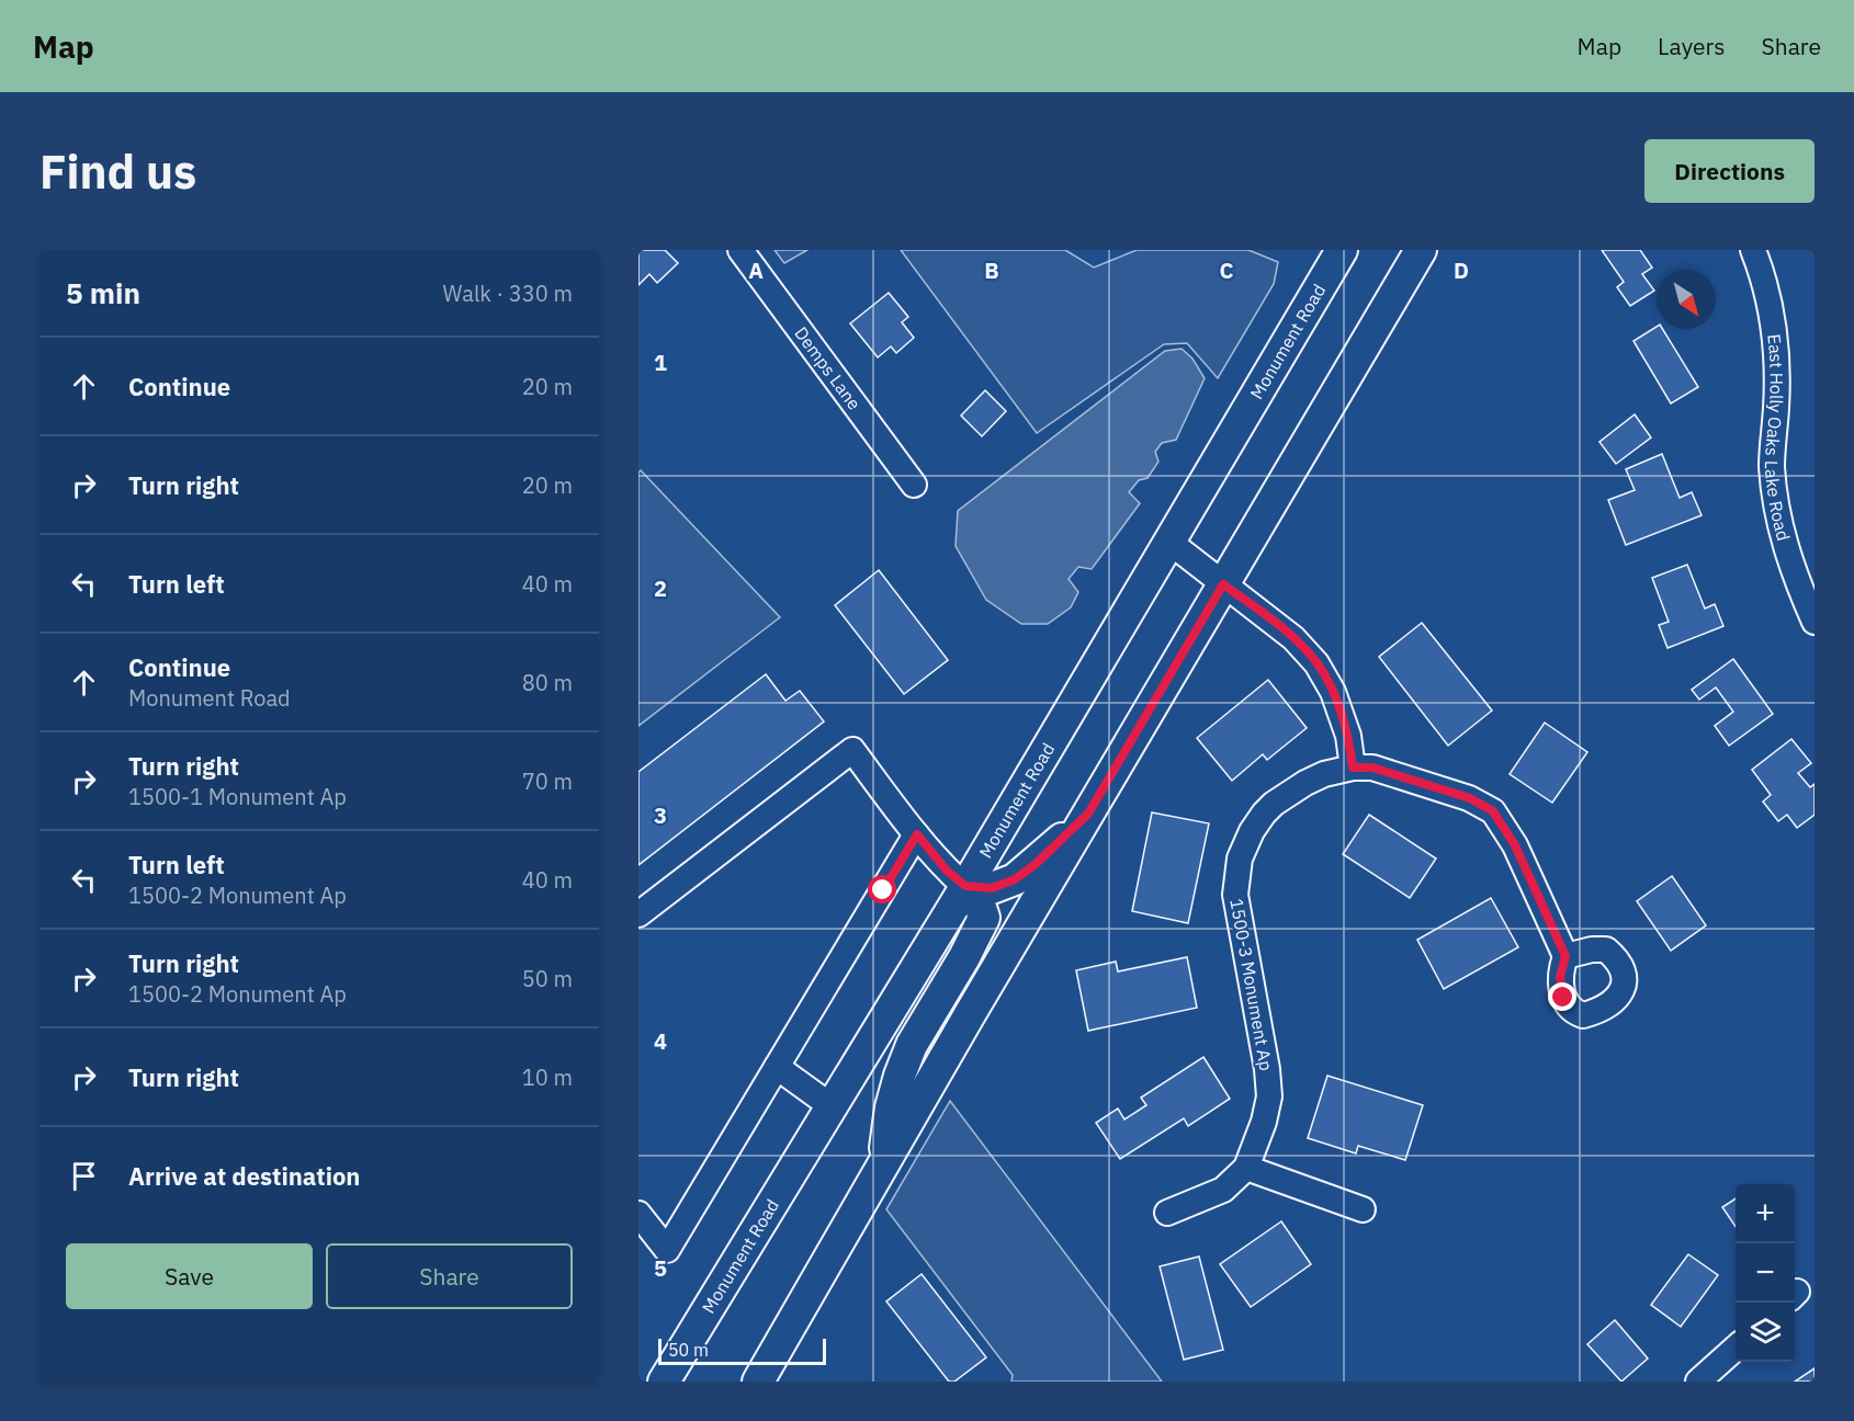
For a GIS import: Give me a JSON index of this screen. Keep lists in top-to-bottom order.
{
  "streets": {
    "main road": ["Monument Road"],
    "street": ["Demps Lane", "East Holly Oaks Lake Road", "1500-3 Monument Ap"]
  },
  "scale_bar": "50 m",
  "north": "bottom right",
  "page": {
    "header": "Map",
    "nav": ["Map", "Layers", "Share"],
    "buttons": [
      "Directions",
      ["Save", "Share"]
    ],
    "title": "Find us",
    "heading": ["5 min", "Walk · 330 m"],
    "list": [
      ["Continue", "20 m"],
      ["Turn right", "20 m"],
      ["Turn left", "40 m"],
      ["Continue", "Monument Road", "80 m"],
      ["Turn right", "1500-1 Monument Ap", "70 m"],
      ["Turn left", "1500-2 Monument Ap", "40 m"],
      ["Turn right", "1500-2 Monument Ap", "50 m"],
      ["Turn right", "10 m"],
      "Arrive at destination"
    ],
    "map_buttons": ["+", "−"],
    "scale": "50 m"
  },
  "grid": {
    "columns": [
      "A",
      "B",
      "C",
      "D"
    ],
    "rows": [
      "1",
      "2",
      "3",
      "4",
      "5"
    ]
  }
}
